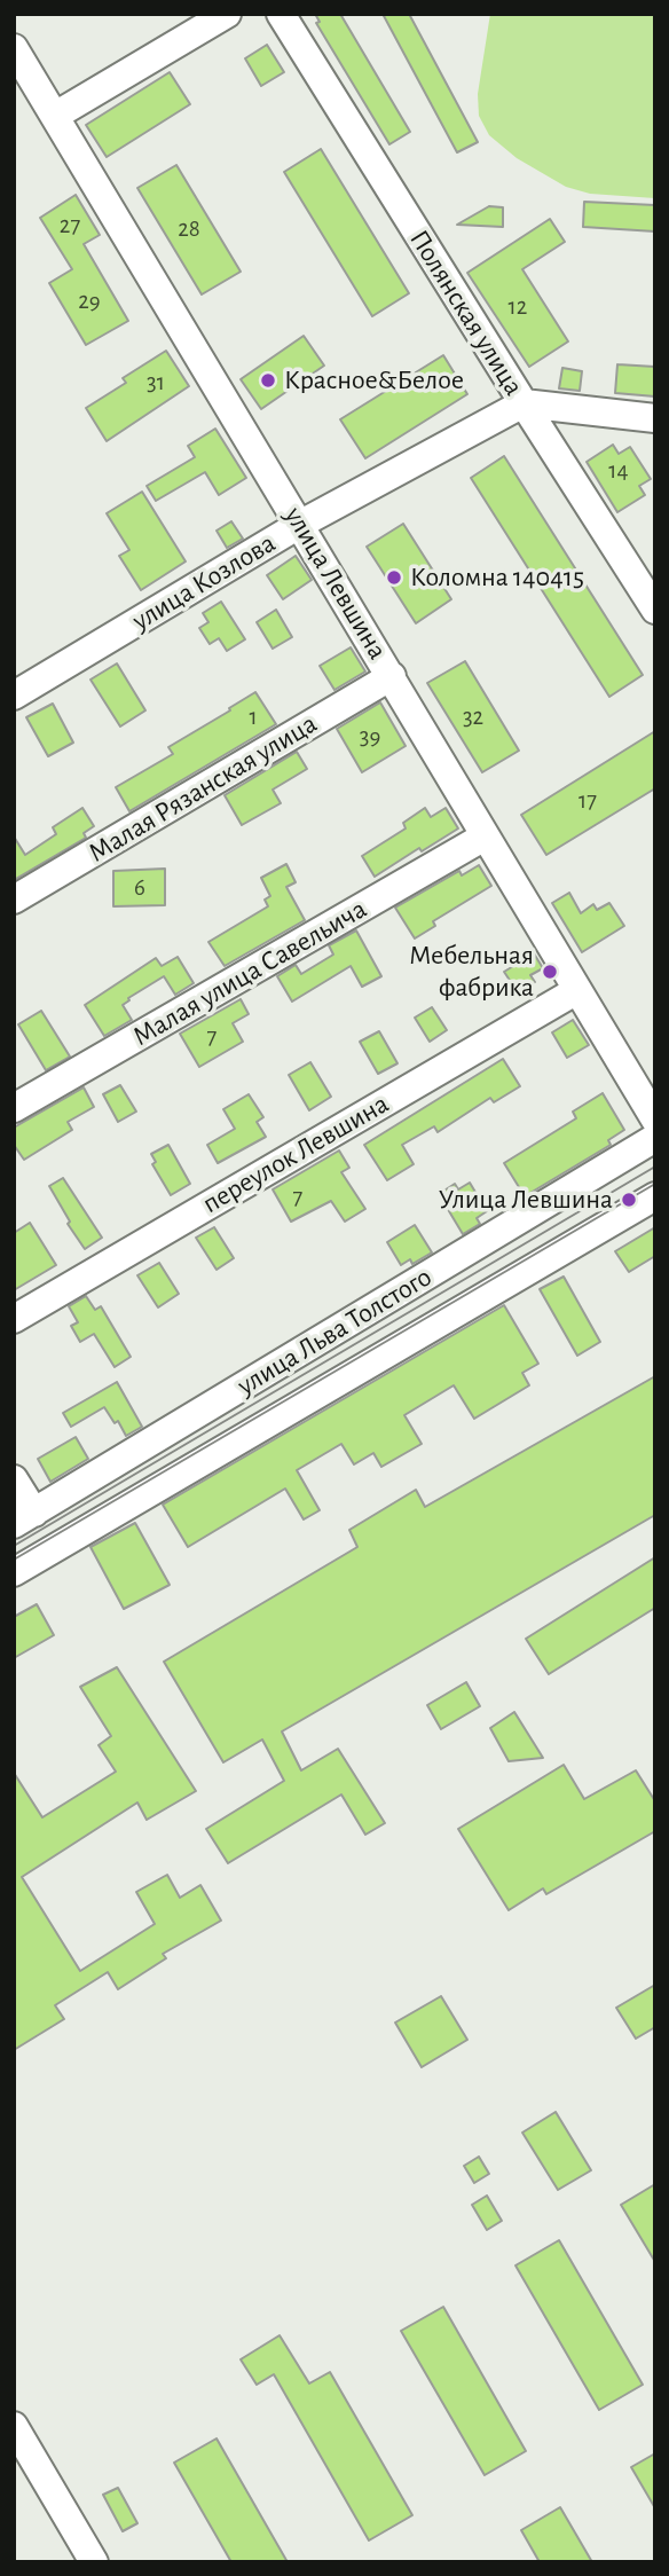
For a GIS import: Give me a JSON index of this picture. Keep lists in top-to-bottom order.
{
  "streets": {
    "street": [
      "Полянская улица",
      "улица Козлова",
      "улица Левшина",
      "Малая Рязанская улица",
      "Малая улица Савельича",
      "переулок Левшина",
      "улица Льва Толстого"
    ]
  },
  "crossings": [
    ["Полянская улица", "улица Козлова"],
    ["улица Козлова", "улица Левшина"],
    ["улица Левшина", "Малая Рязанская улица"],
    ["улица Левшина", "Малая улица Савельича"],
    ["улица Левшина", "переулок Левшина"]
  ],
  "places": [
    "Красное&Белое",
    "Коломна 140415",
    "Мебельная фабрика",
    "Улица Левшина"
  ],
  "house_numbers": [
    "27",
    "28",
    "29",
    "12",
    "31",
    "14",
    "1",
    "32",
    "39",
    "17",
    "6",
    "7",
    "7"
  ]
}
